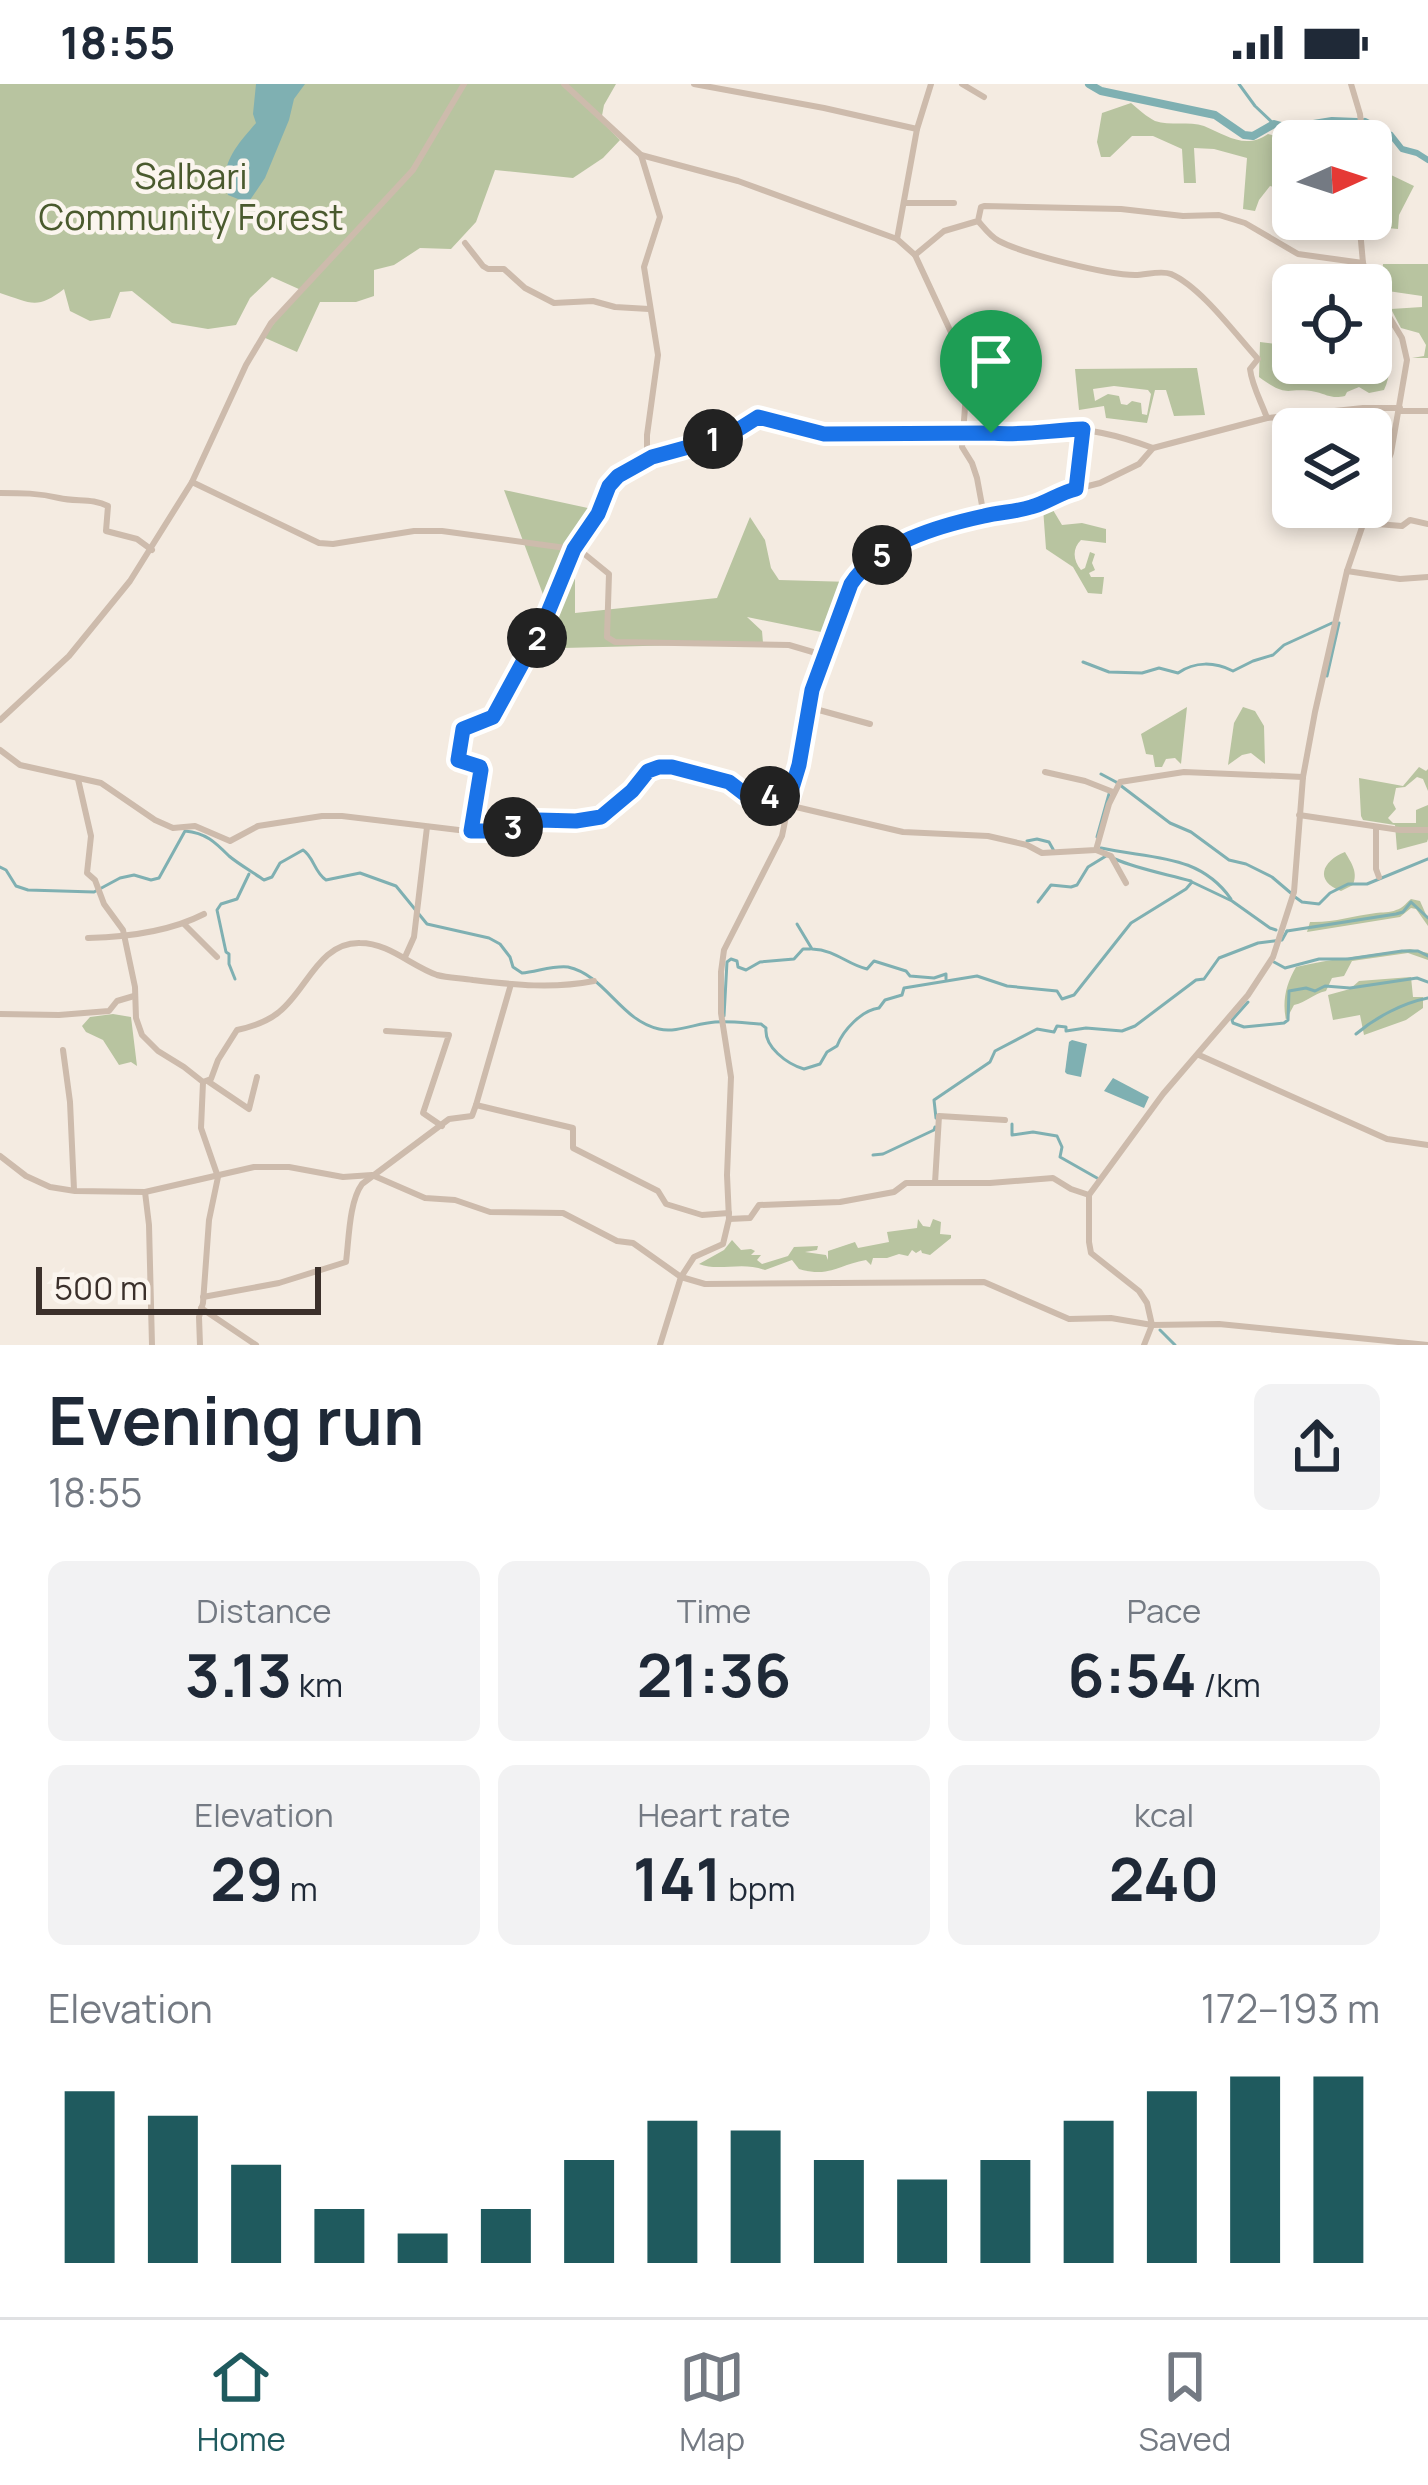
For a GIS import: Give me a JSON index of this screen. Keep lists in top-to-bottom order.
{
  "parks": ["Salbari Community Forest"],
  "scale_bar": "500 m",
  "north": "right",
  "page": {
    "status": "18:55",
    "pins": [
      "1",
      "5",
      "2",
      "4",
      "3"
    ],
    "scale": "500 m",
    "heading": ["Evening run", "18:55"],
    "stats": [
      ["Distance", "3.13 km"],
      ["Time", "21:36"],
      ["Pace", "6:54 /km"],
      ["Elevation", "29 m"],
      ["Heart rate", "141 bpm"],
      ["kcal", "240"]
    ],
    "chart": ["Elevation", "172–193 m"],
    "tabs": ["Home", "Map", "Saved"]
  }
}
